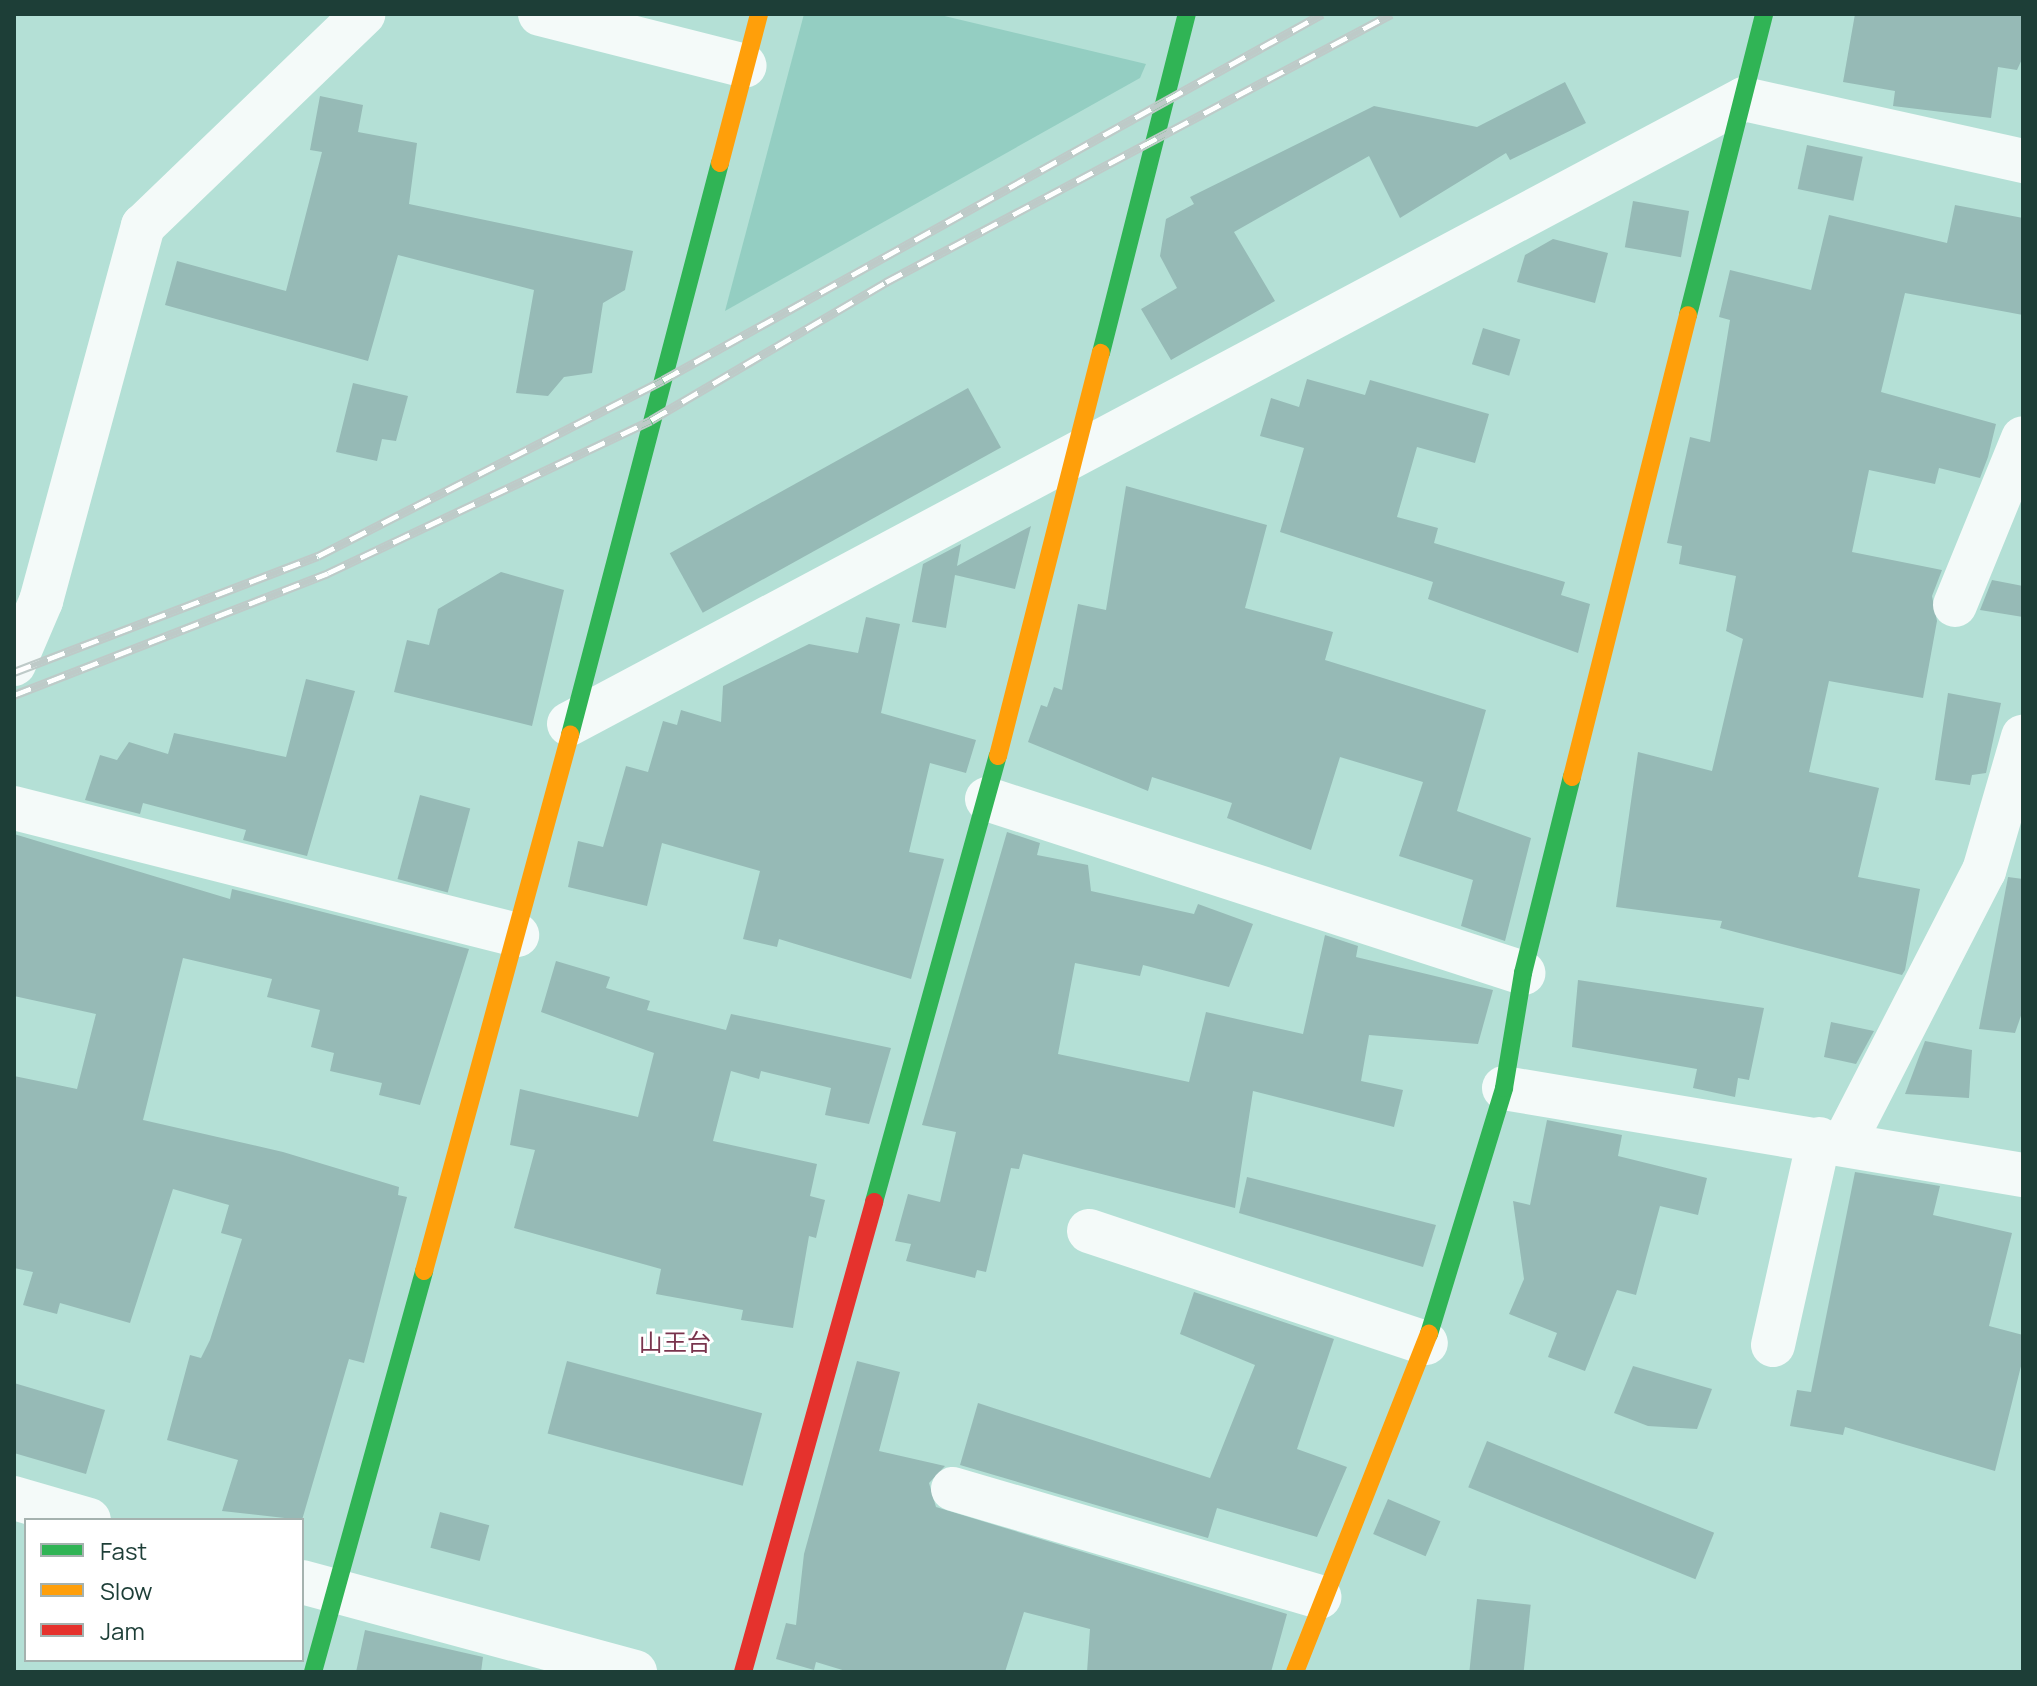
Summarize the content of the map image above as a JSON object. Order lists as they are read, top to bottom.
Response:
{
  "districts": ["山王台"],
  "legend": ["Fast", "Slow", "Jam"]
}
